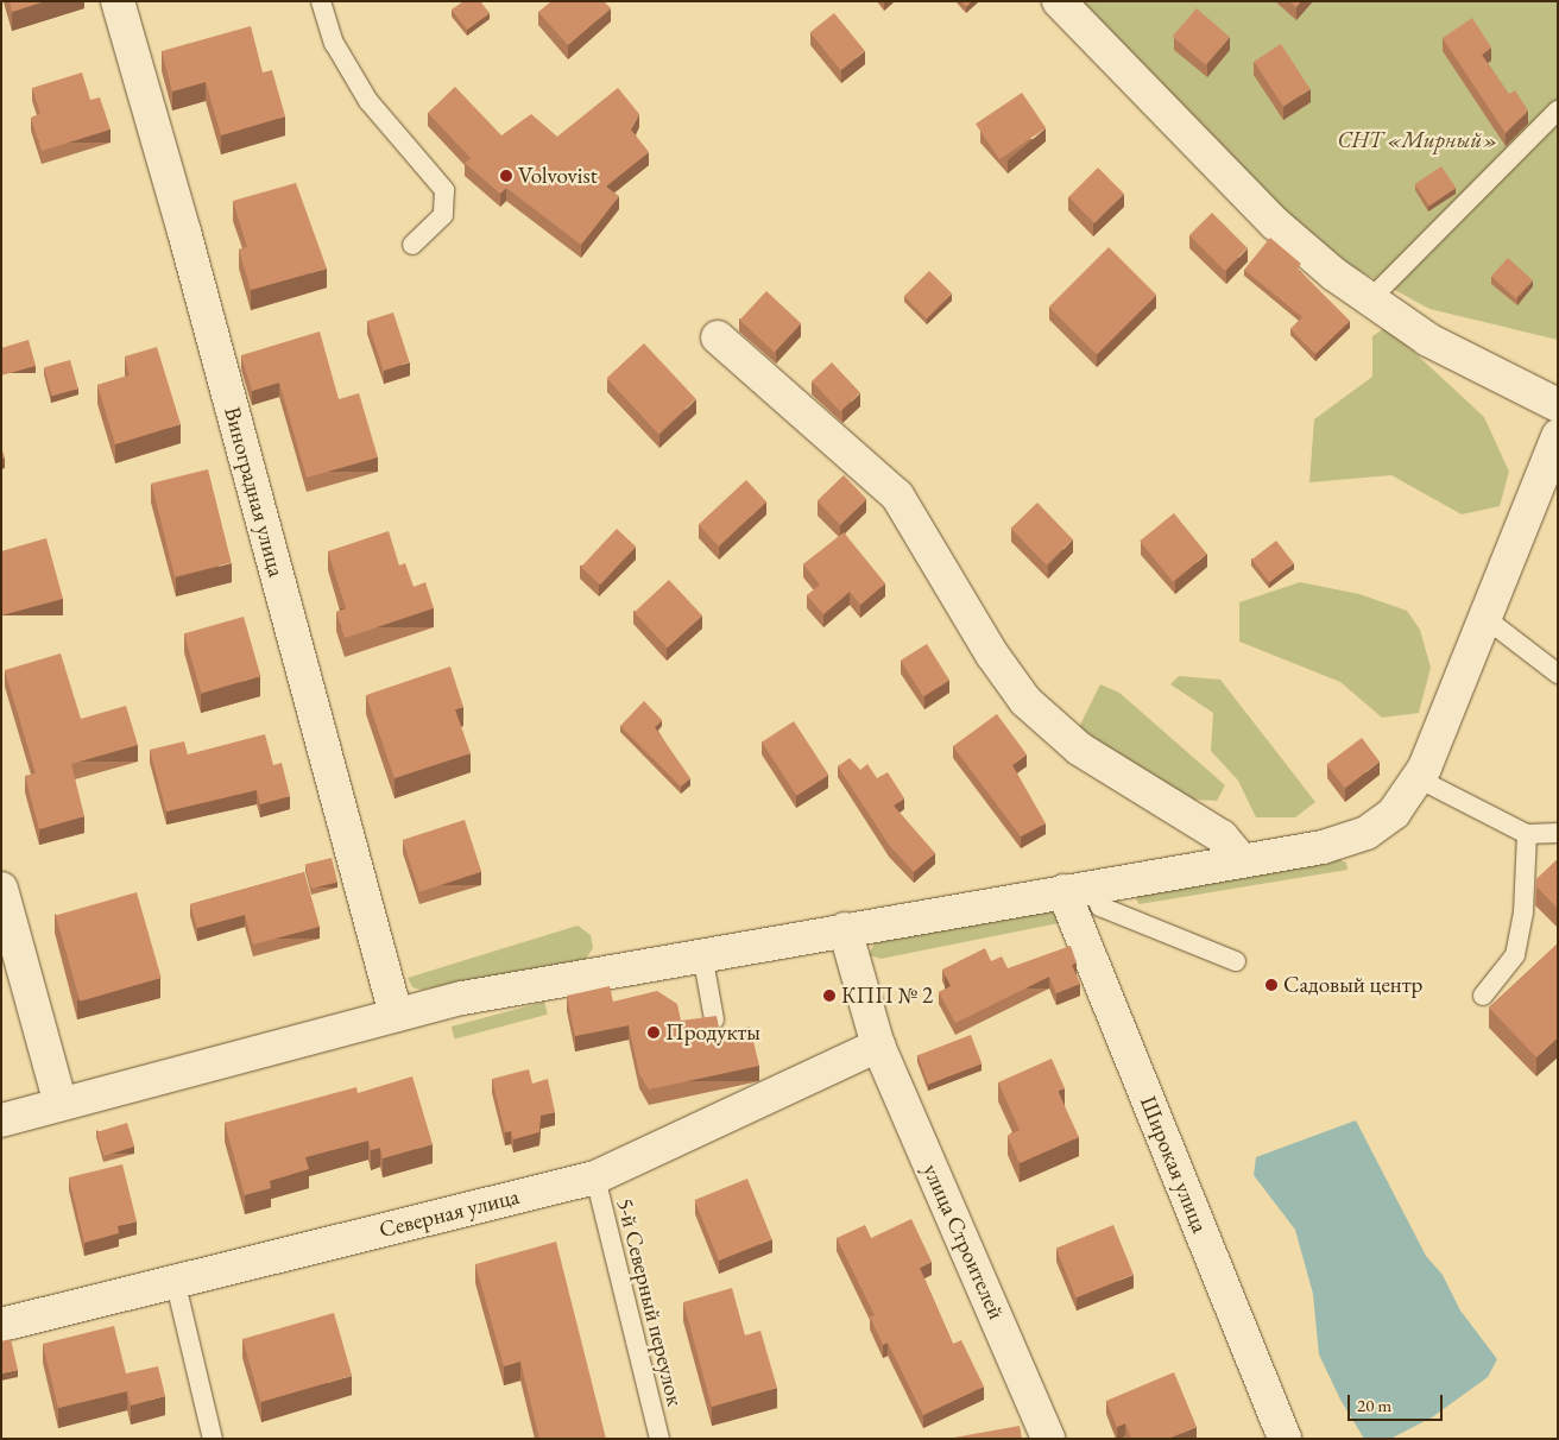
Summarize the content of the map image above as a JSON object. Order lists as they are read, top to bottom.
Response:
{
  "streets": {
    "street": [
      "Виноградная улица",
      "Широкая улица",
      "Северная улица",
      "улица Строителей"
    ],
    "lane": ["5-й Северный переулок"]
  },
  "crossings": [
    ["Северная улица", "улица Строителей"],
    ["Северная улица", "5-й Северный переулок"]
  ],
  "parks": ["СНТ «Мирный»"],
  "places": [
    "Volvovist",
    "Садовый центр",
    "КПП № 2",
    "Продукты"
  ],
  "scale_bar": "20 m"
}
